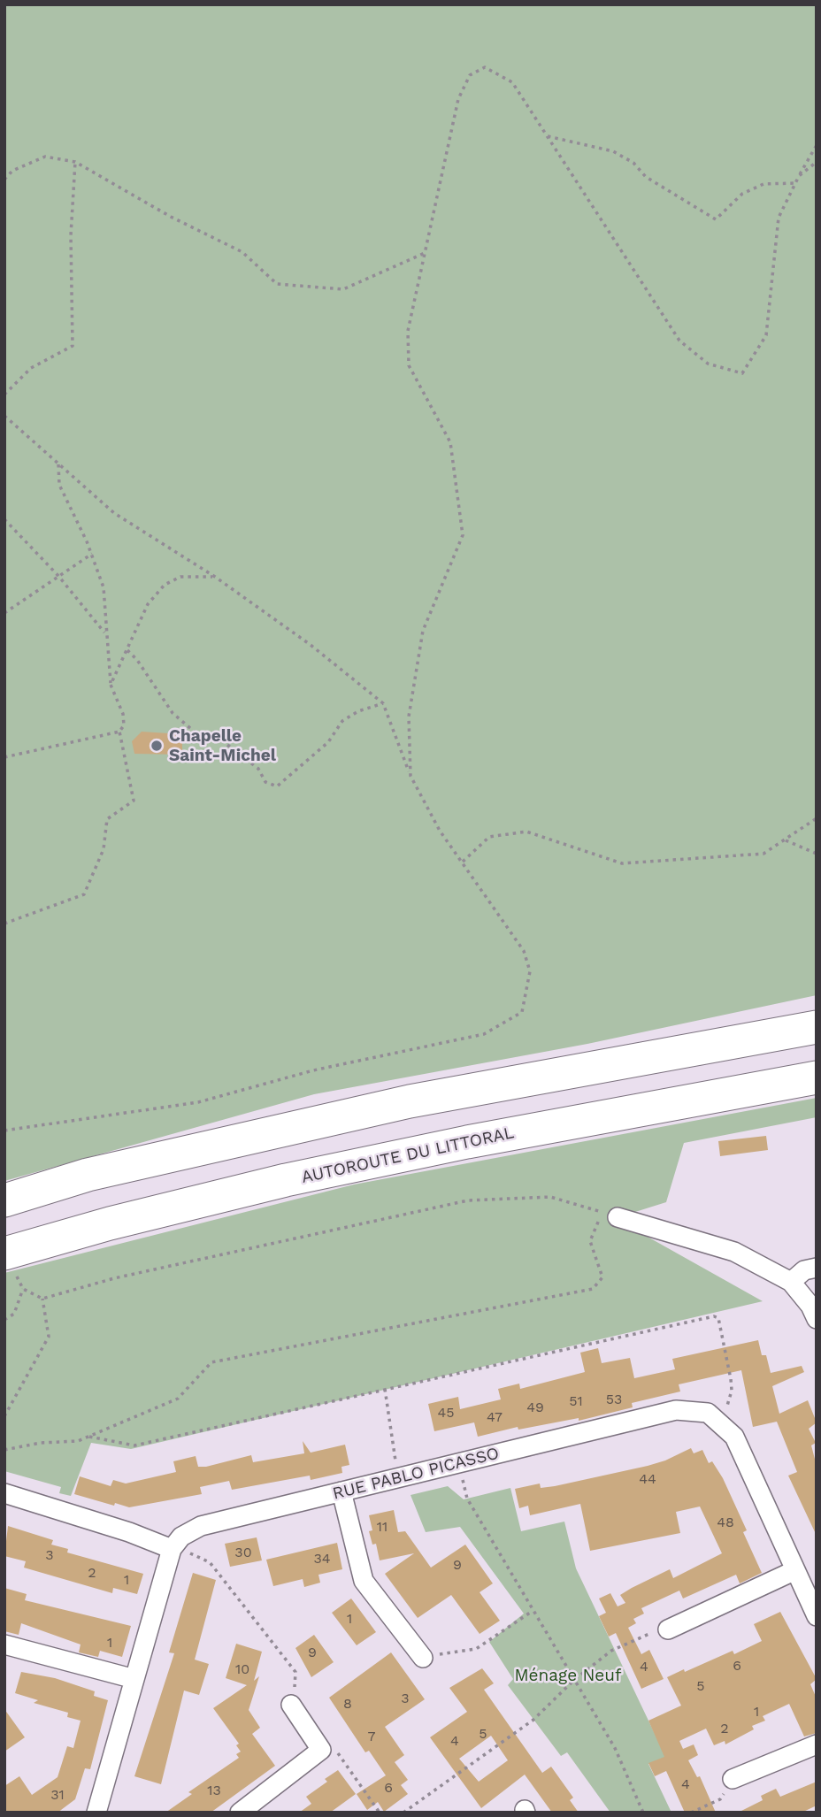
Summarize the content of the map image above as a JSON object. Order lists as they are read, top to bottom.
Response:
{
  "streets": {
    "highway": ["AUTOROUTE DU LITTORAL"],
    "street": ["RUE PABLO PICASSO"]
  },
  "parks": ["Ménage Neuf"],
  "places": ["Chapelle Saint-Michel"],
  "house_numbers": [
    "53",
    "51",
    "49",
    "45",
    "47",
    "44",
    "48",
    "11",
    "30",
    "3",
    "34",
    "9",
    "2",
    "1",
    "1",
    "1",
    "9",
    "6",
    "4",
    "10",
    "5",
    "3",
    "8",
    "1",
    "2",
    "5",
    "7",
    "4",
    "4",
    "6",
    "13",
    "31"
  ]
}
